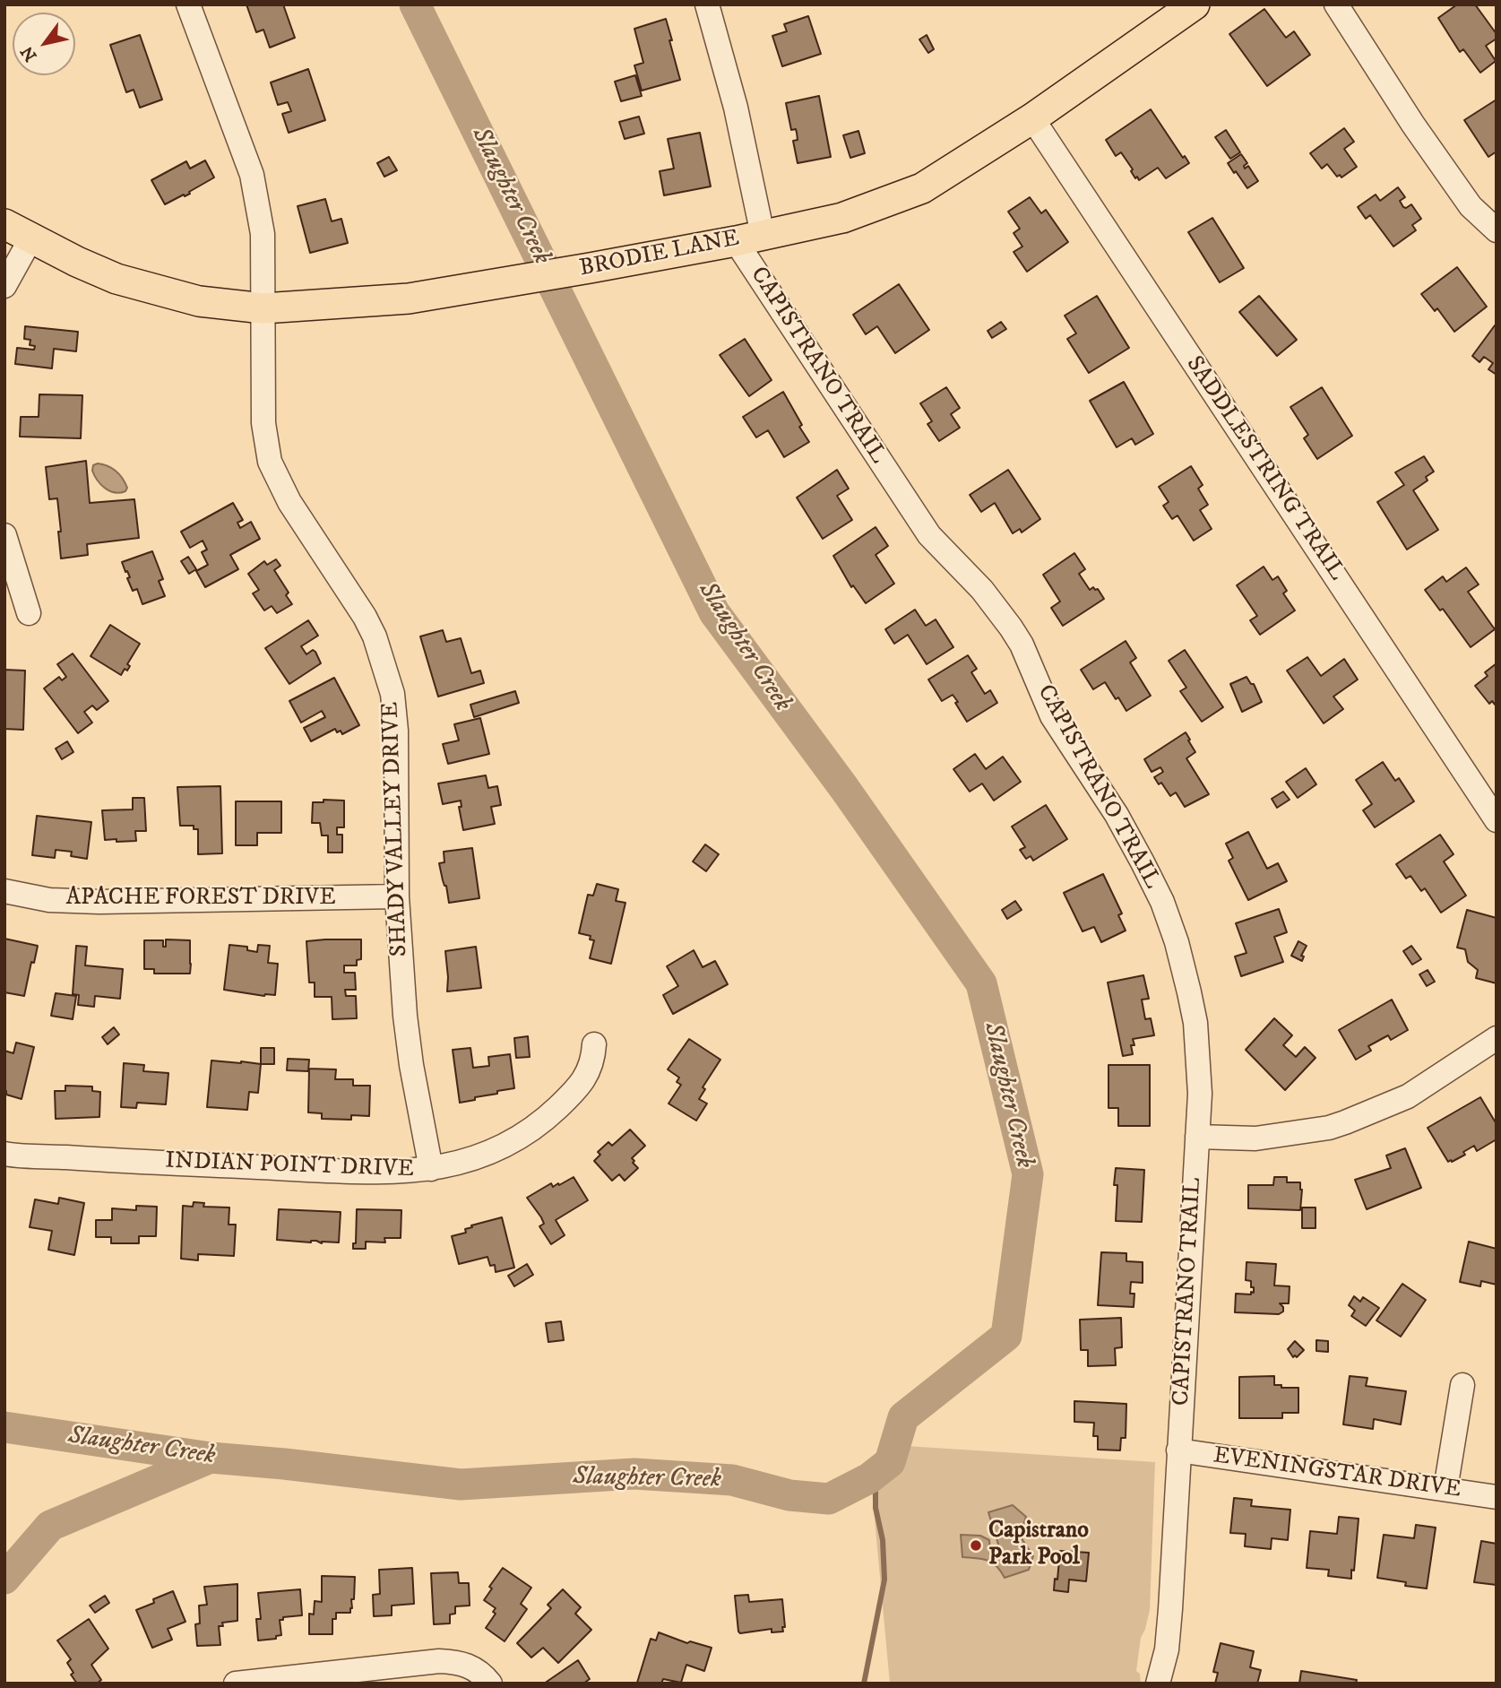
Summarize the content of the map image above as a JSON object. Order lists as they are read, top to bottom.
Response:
{
  "streets": {
    "main road": ["BRODIE LANE"],
    "street": [
      "CAPISTRANO TRAIL",
      "SADDLESTRING TRAIL",
      "SHADY VALLEY DRIVE",
      "APACHE FOREST DRIVE",
      "INDIAN POINT DRIVE",
      "EVENINGSTAR DRIVE"
    ]
  },
  "crossings": [
    ["BRODIE LANE", "CAPISTRANO TRAIL"],
    ["BRODIE LANE", "SADDLESTRING TRAIL"],
    ["BRODIE LANE", "SHADY VALLEY DRIVE"],
    ["CAPISTRANO TRAIL", "EVENINGSTAR DRIVE"],
    ["SHADY VALLEY DRIVE", "APACHE FOREST DRIVE"],
    ["SHADY VALLEY DRIVE", "INDIAN POINT DRIVE"]
  ],
  "water": ["Slaughter Creek"],
  "places": ["Capistrano Park Pool"],
  "north": "bottom left"
}
